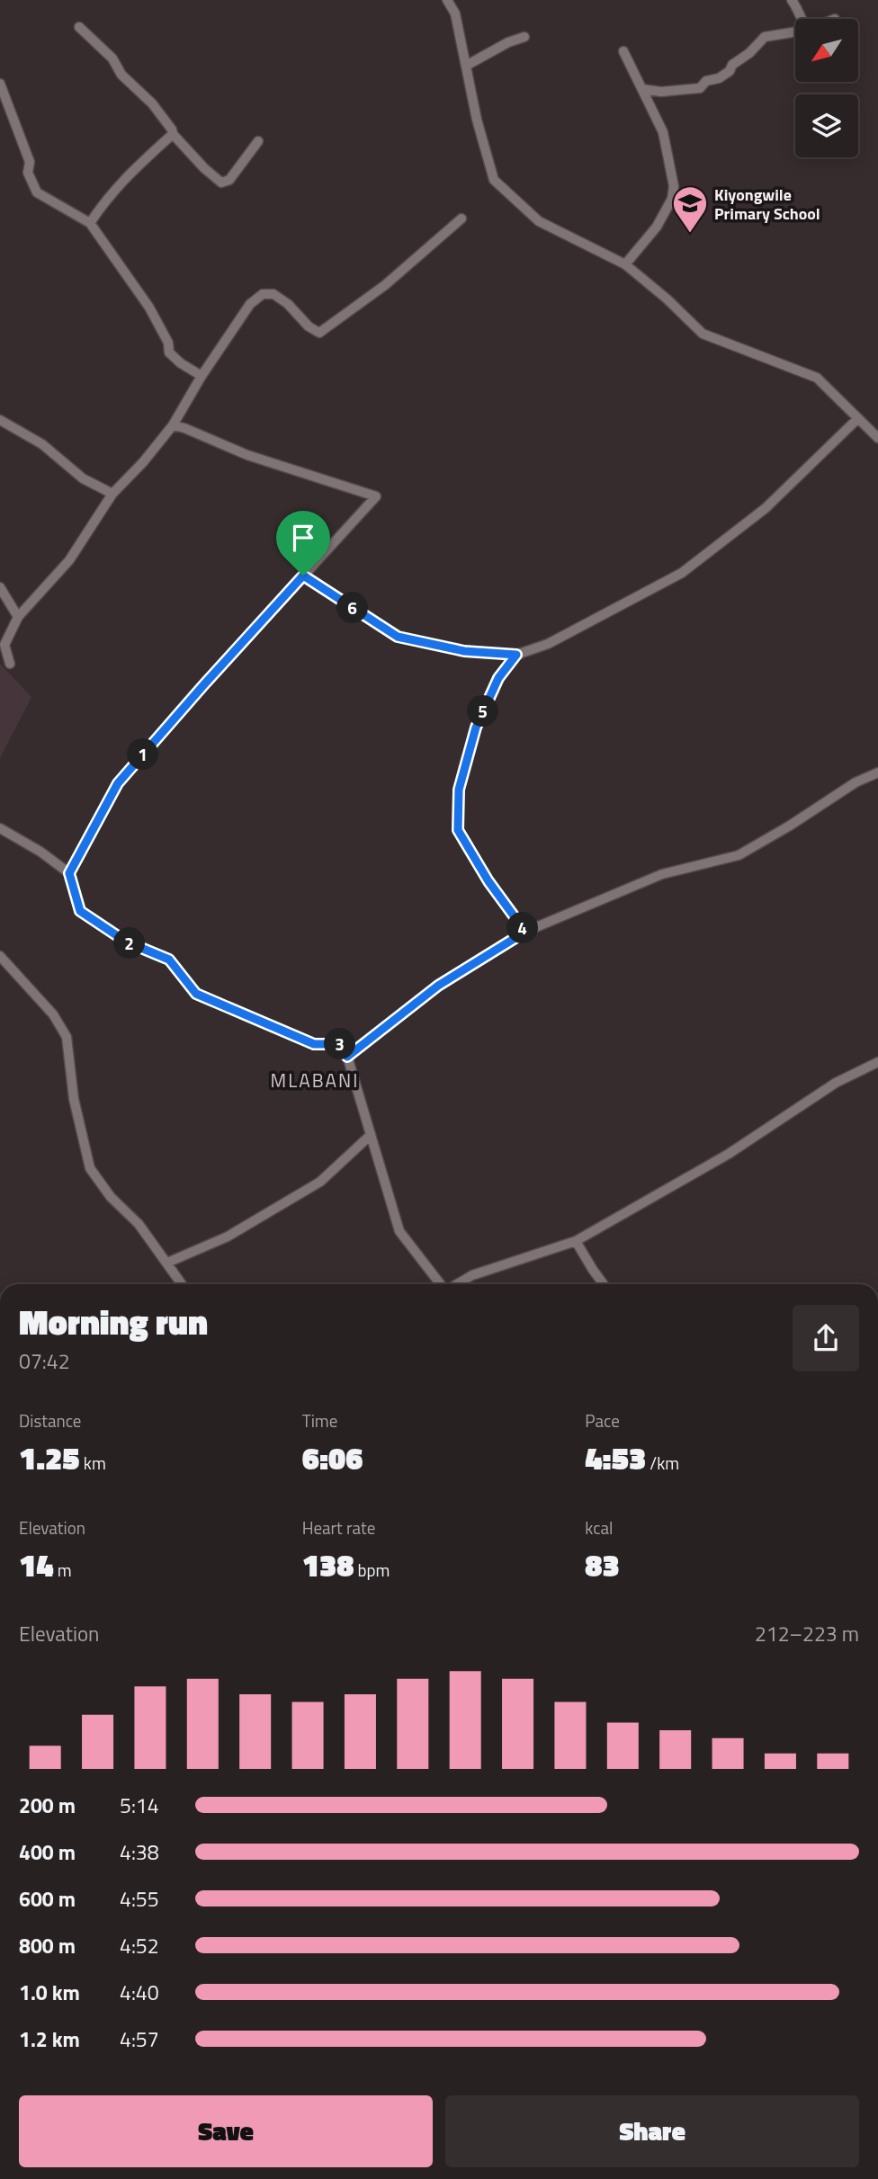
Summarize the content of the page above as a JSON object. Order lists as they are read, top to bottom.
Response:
{
  "districts": ["MLABANI"],
  "places": {
    "school or university": ["Kiyongwile Primary School"]
  },
  "north": "bottom left",
  "page": {
    "pins": [
      "6",
      "5",
      "1",
      "4",
      "2",
      "3"
    ],
    "heading": ["Morning run", "07:42"],
    "stats": [
      ["Distance", "1.25 km"],
      ["Time", "6:06"],
      ["Pace", "4:53 /km"],
      ["Elevation", "14 m"],
      ["Heart rate", "138 bpm"],
      ["kcal", "83"]
    ],
    "chart": ["Elevation", "212–223 m"],
    "list": [
      {
        "name": "200 m",
        "note": "5:14"
      },
      {
        "name": "400 m",
        "note": "4:38"
      },
      {
        "name": "600 m",
        "note": "4:55"
      },
      {
        "name": "800 m",
        "note": "4:52"
      },
      {
        "name": "1.0 km",
        "note": "4:40"
      },
      {
        "name": "1.2 km",
        "note": "4:57"
      }
    ],
    "buttons": ["Save", "Share"]
  }
}
